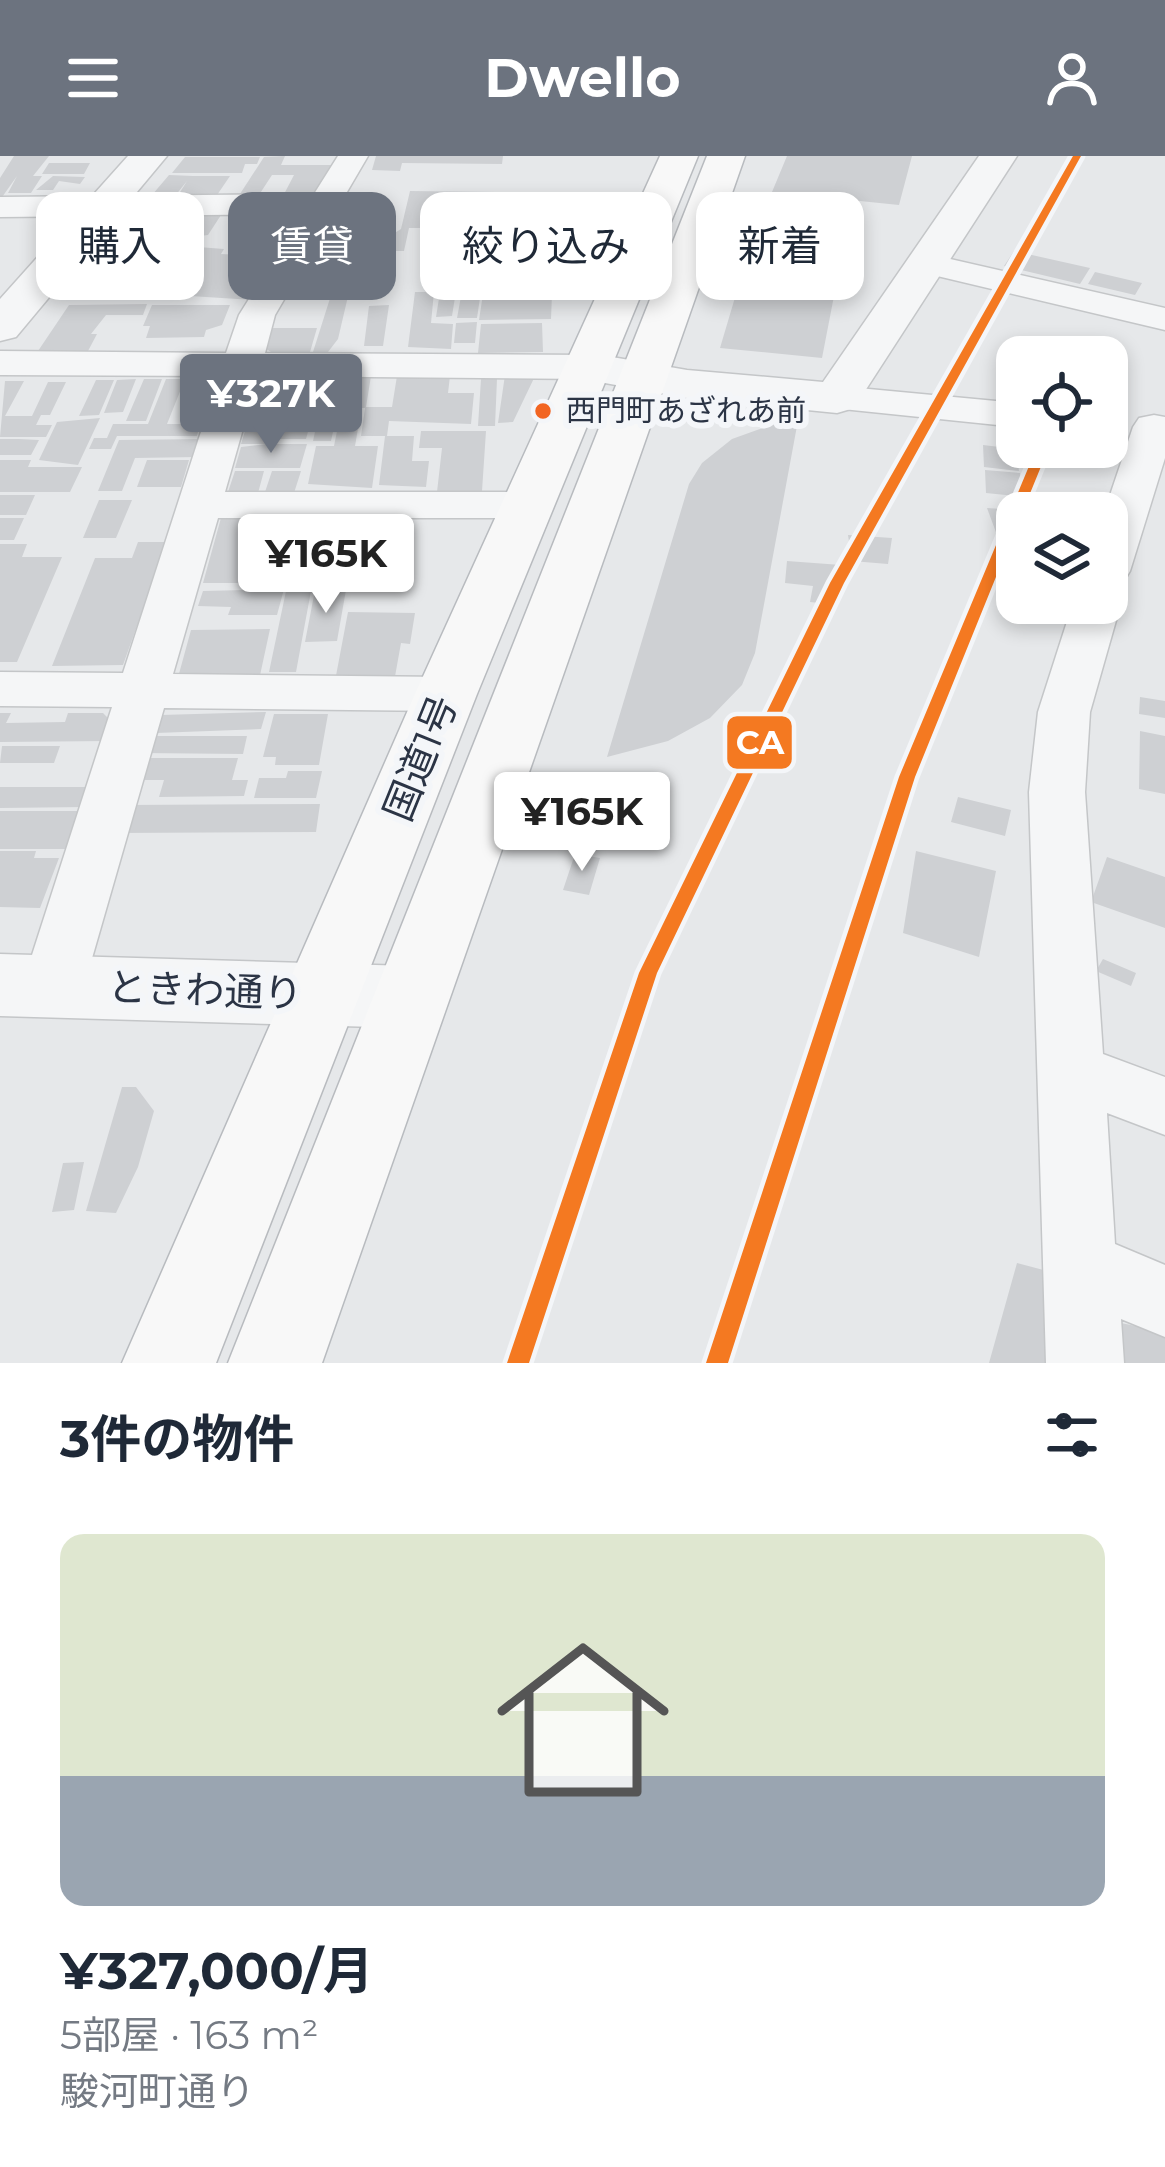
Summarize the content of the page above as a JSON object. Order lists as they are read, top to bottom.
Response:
{
  "streets": {
    "highway": ["国道1号"],
    "street": ["ときわ通り"]
  },
  "crossings": [
    ["国道1号", "ときわ通り"]
  ],
  "places": ["西門町あざれあ前"],
  "lines": ["transit line CA"],
  "page": {
    "header": "Dwello",
    "chip": [
      "購入",
      "賃貸",
      "絞り込み",
      "新着"
    ],
    "price": ["¥327K", "¥165K", "¥165K"],
    "heading": "3件の物件",
    "list": [
      {
        "name": "¥327,000/月",
        "note": "5部屋 · 163 m² · 駿河町通り"
      }
    ]
  }
}
